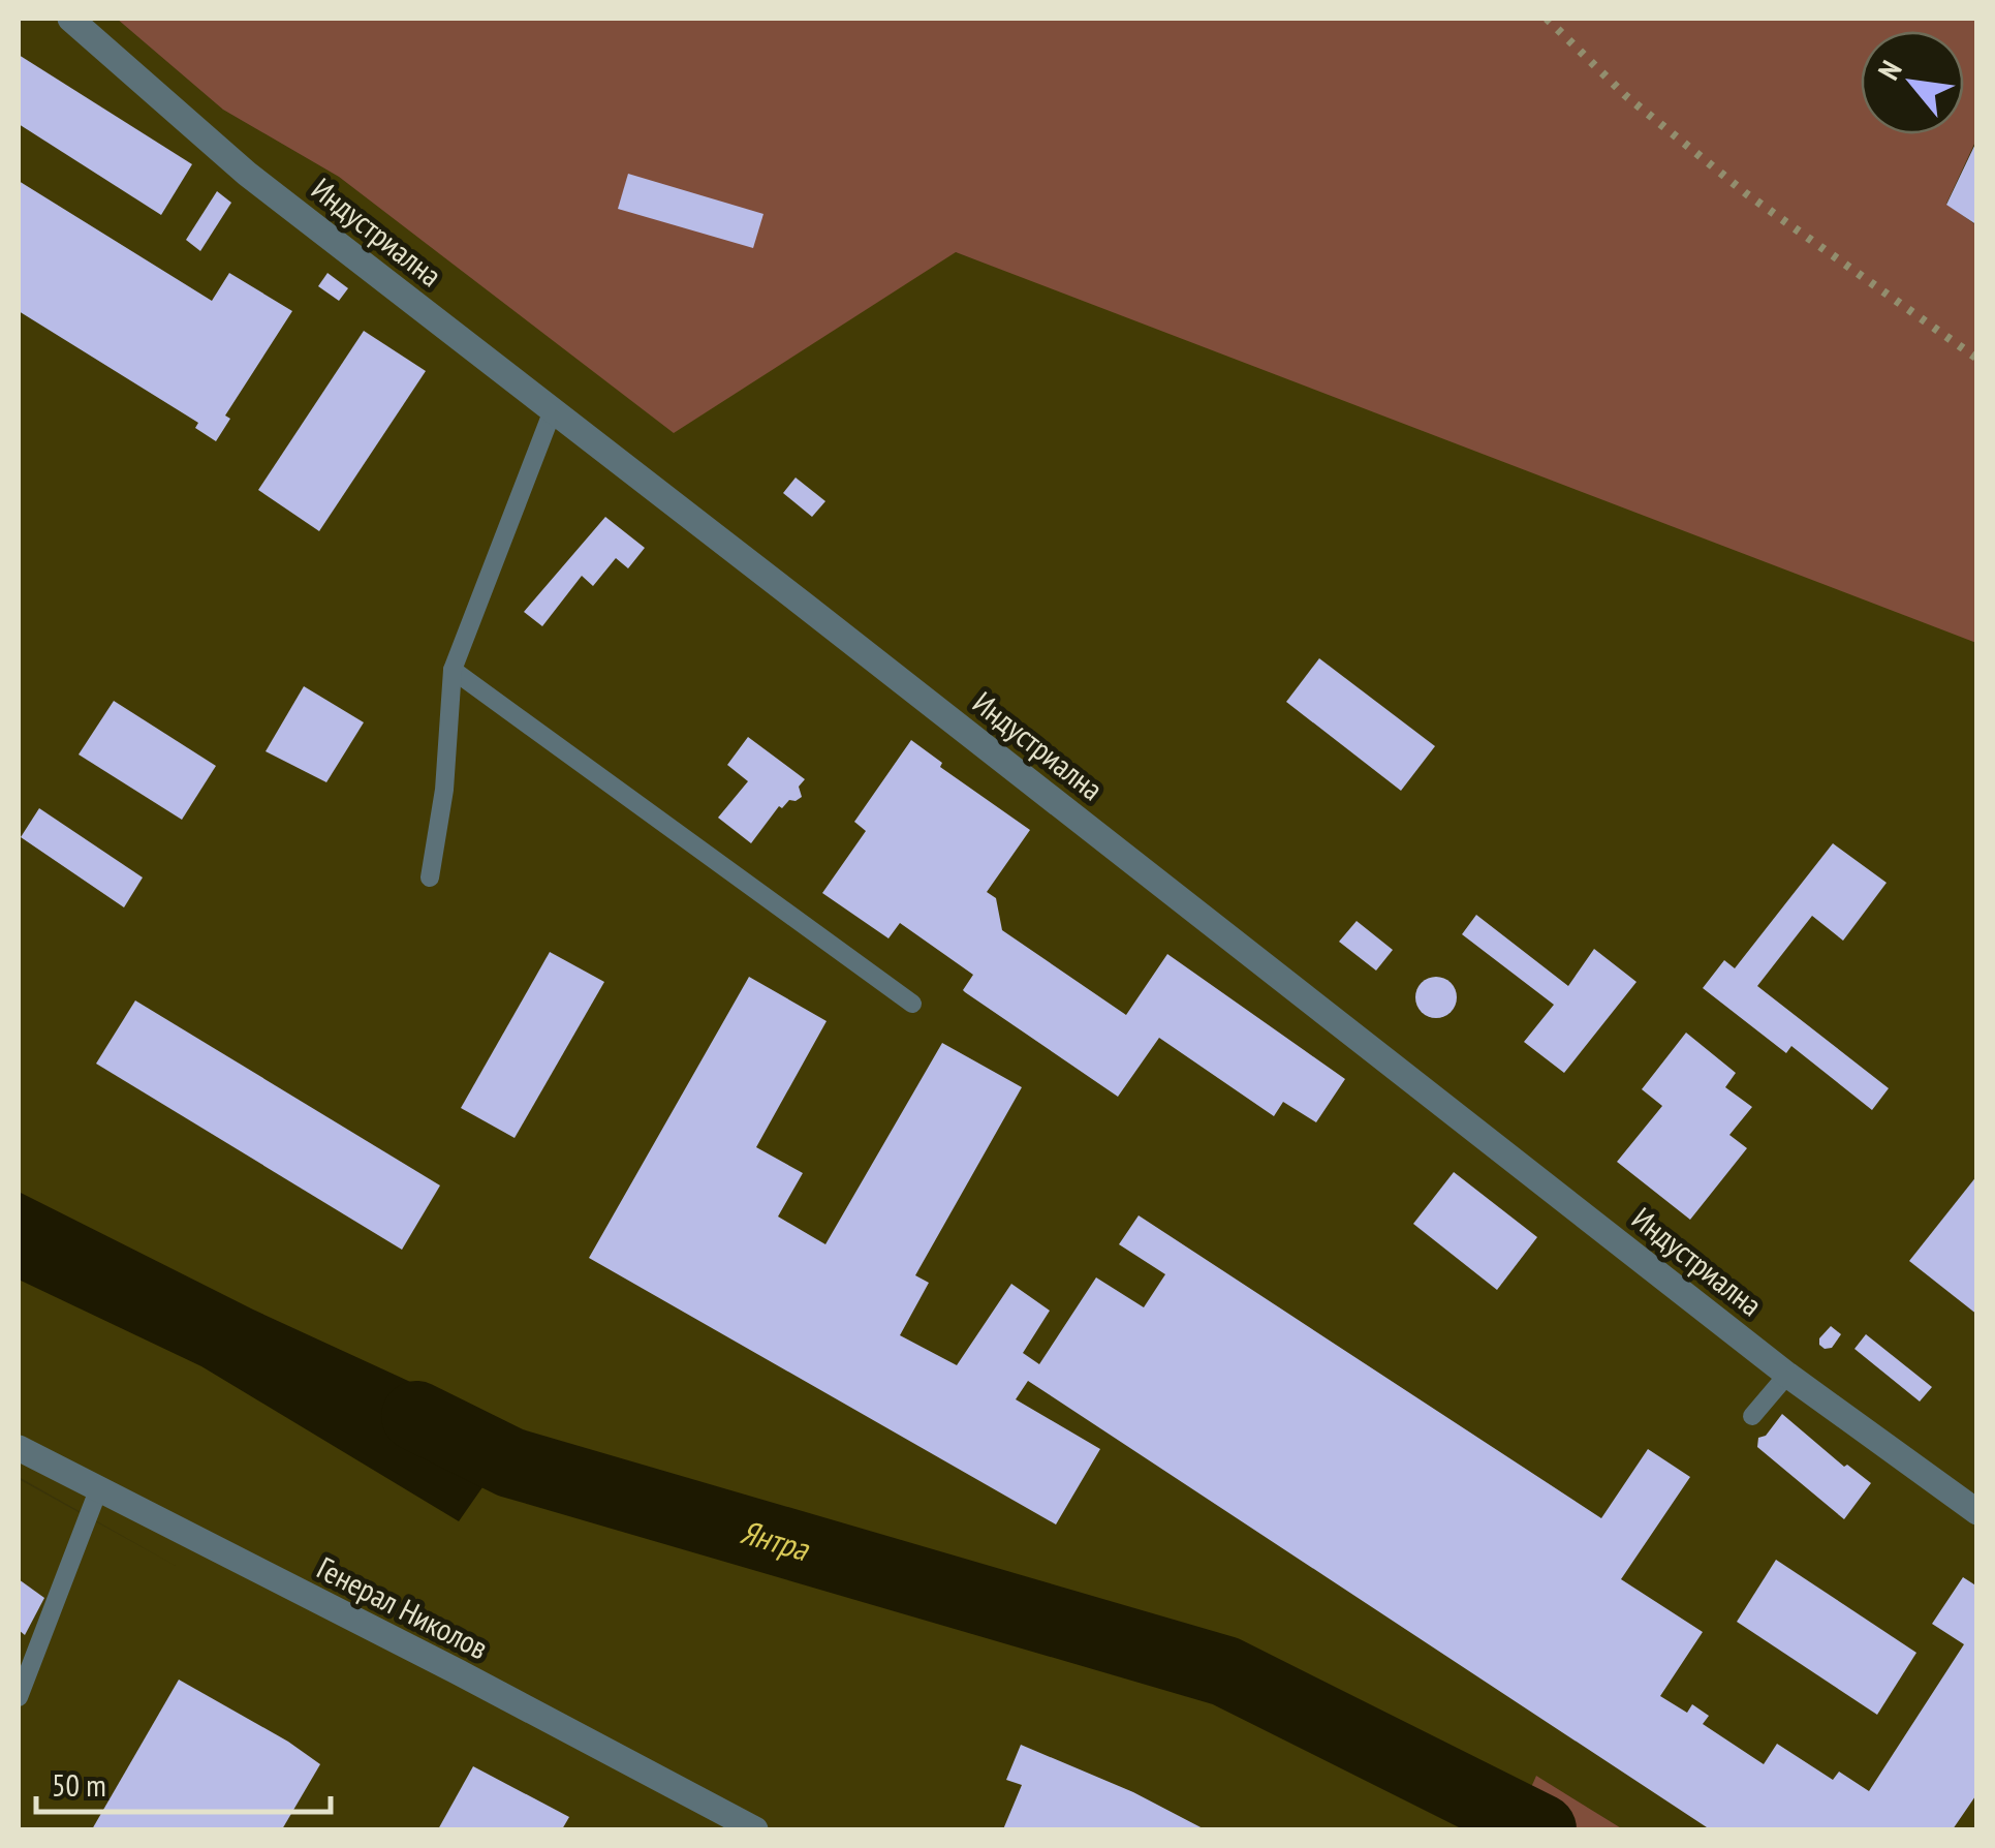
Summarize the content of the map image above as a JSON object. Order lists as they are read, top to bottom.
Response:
{
  "streets": {
    "street": ["Индустриална", "Генерал Николов"]
  },
  "water": ["Янтра"],
  "scale_bar": "50 m",
  "north": "top left"
}
